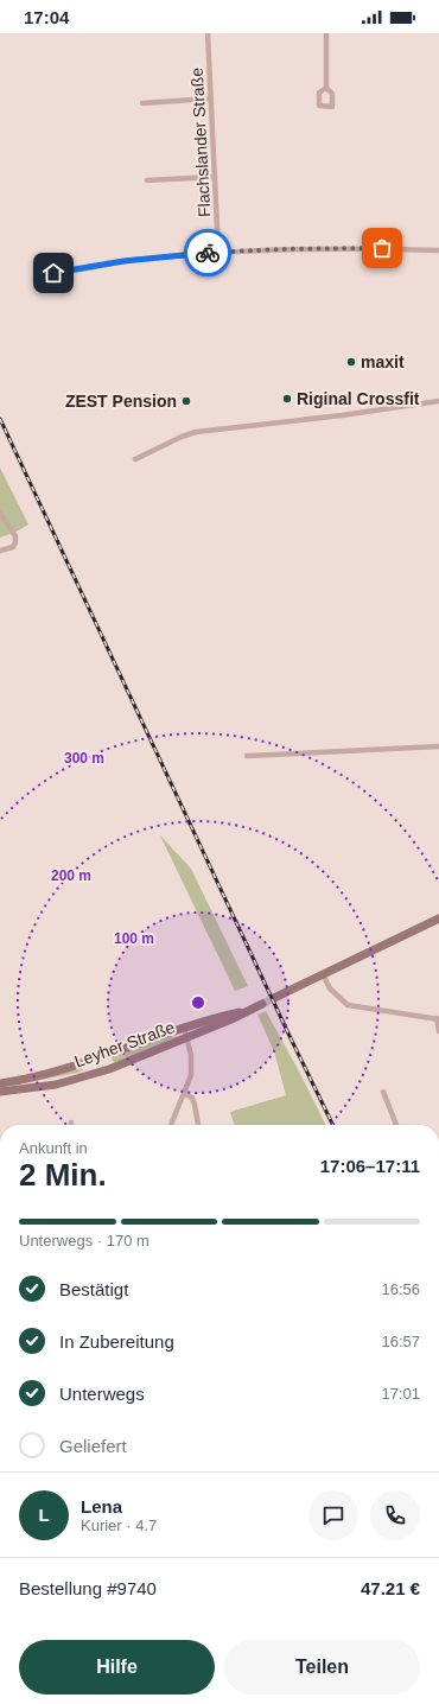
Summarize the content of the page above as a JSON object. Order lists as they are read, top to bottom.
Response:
{
  "streets": {
    "main road": ["Leyher Straße"],
    "street": ["Flachslander Straße"]
  },
  "places": ["maxit", "Riginal Crossfit", "ZEST Pension"],
  "page": {
    "status": "17:04",
    "heading": ["2 Min.", "Ankunft in", "17:06–17:11"],
    "panel": [
      "Lena",
      "Kurier · 4.7",
      "Bestellung #9740",
      "47.21 €"
    ],
    "bar": "Unterwegs · 170 m",
    "list": [
      ["Bestätigt", "16:56"],
      ["In Zubereitung", "16:57"],
      ["Unterwegs", "17:01"],
      "Geliefert"
    ],
    "round": "L",
    "buttons": ["Hilfe", "Teilen"]
  },
  "rings": ["300 m", "200 m", "100 m"]
}
